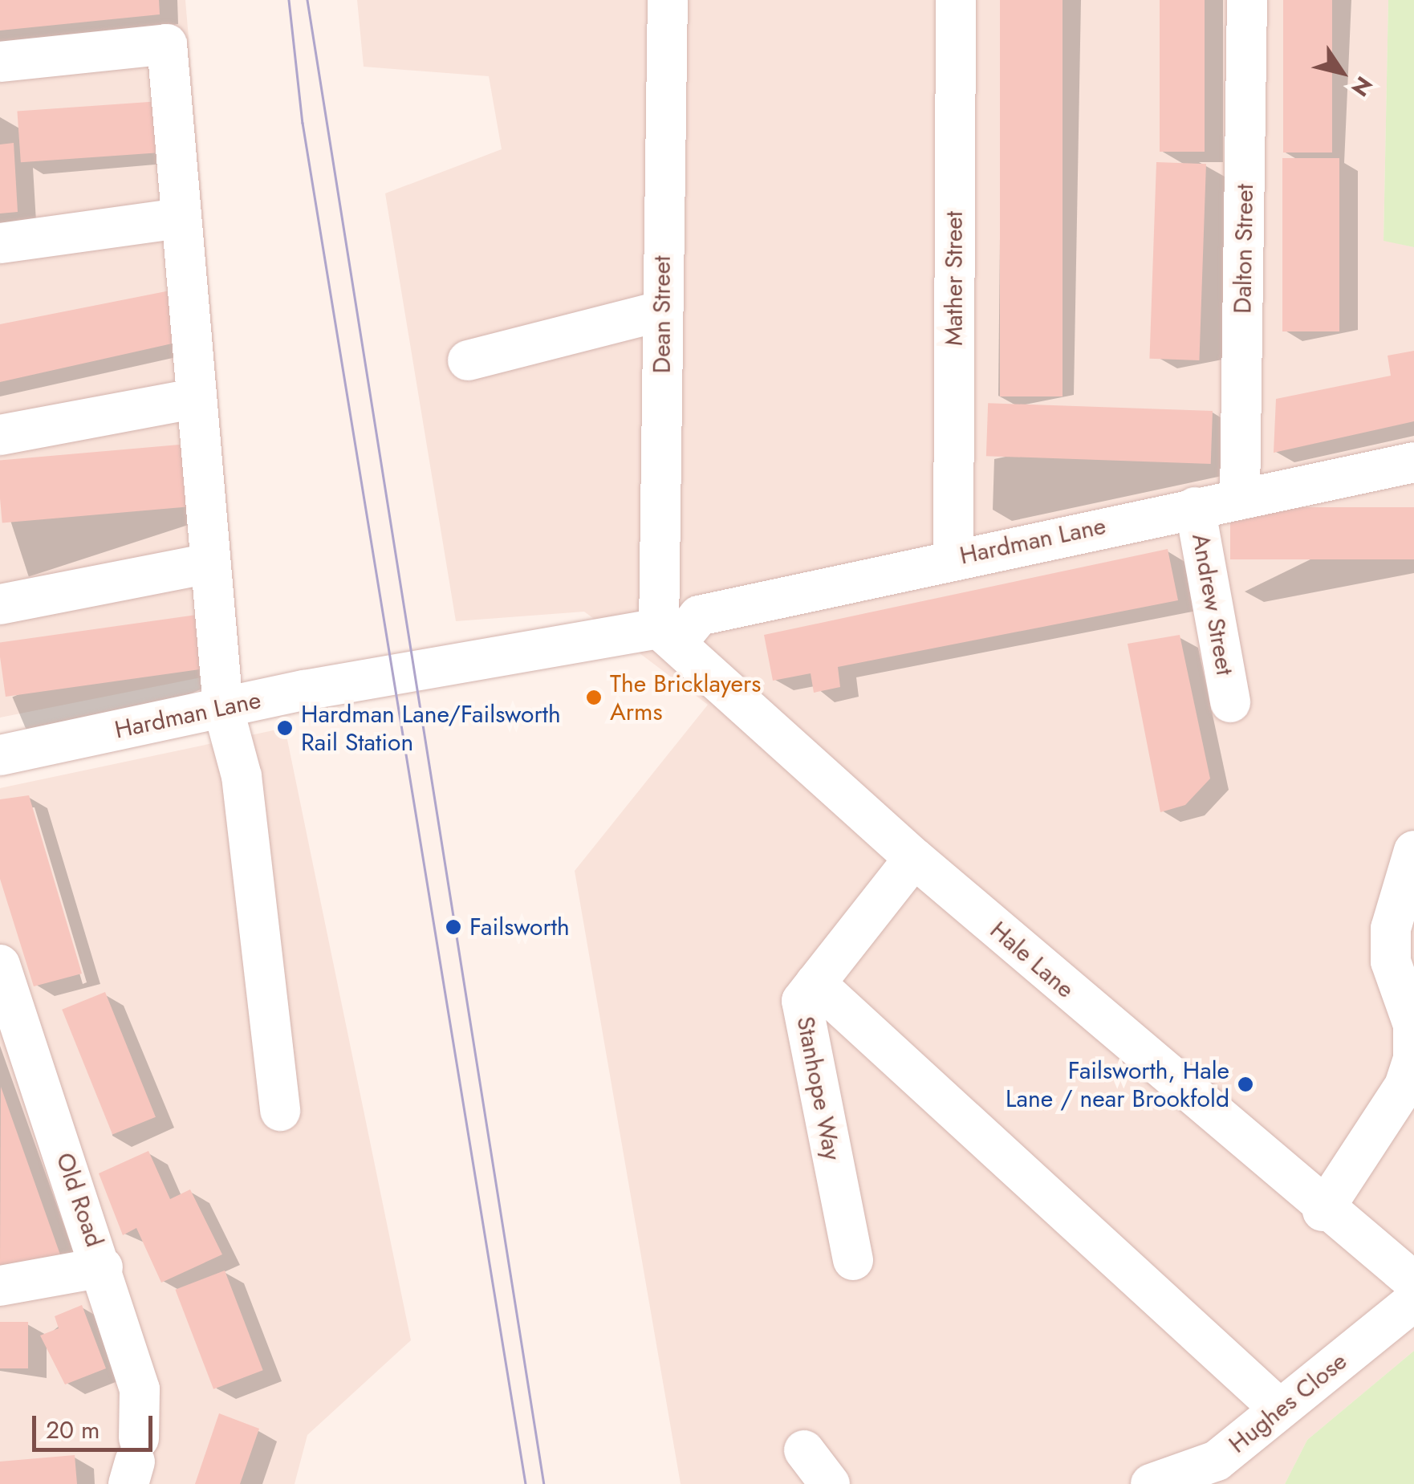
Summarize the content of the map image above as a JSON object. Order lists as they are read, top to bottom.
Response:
{
  "streets": {
    "street": [
      "Dalton Street",
      "Mather Street",
      "Dean Street",
      "Hardman Lane",
      "Andrew Street",
      "Hale Lane",
      "Stanhope Way",
      "Old Road",
      "Hughes Close"
    ]
  },
  "crossings": [
    ["Dalton Street", "Hardman Lane"],
    ["Mather Street", "Hardman Lane"],
    ["Dean Street", "Hardman Lane"],
    ["Dean Street", "Hale Lane"],
    ["Hardman Lane", "Andrew Street"],
    ["Hardman Lane", "Hale Lane"],
    ["Hale Lane", "Stanhope Way"]
  ],
  "places": [
    "The Bricklayers Arms",
    "Hardman Lane/Failsworth Rail Station",
    "Failsworth",
    "Failsworth, Hale Lane / near Brookfold"
  ],
  "scale_bar": "20 m",
  "north": "bottom right"
}
